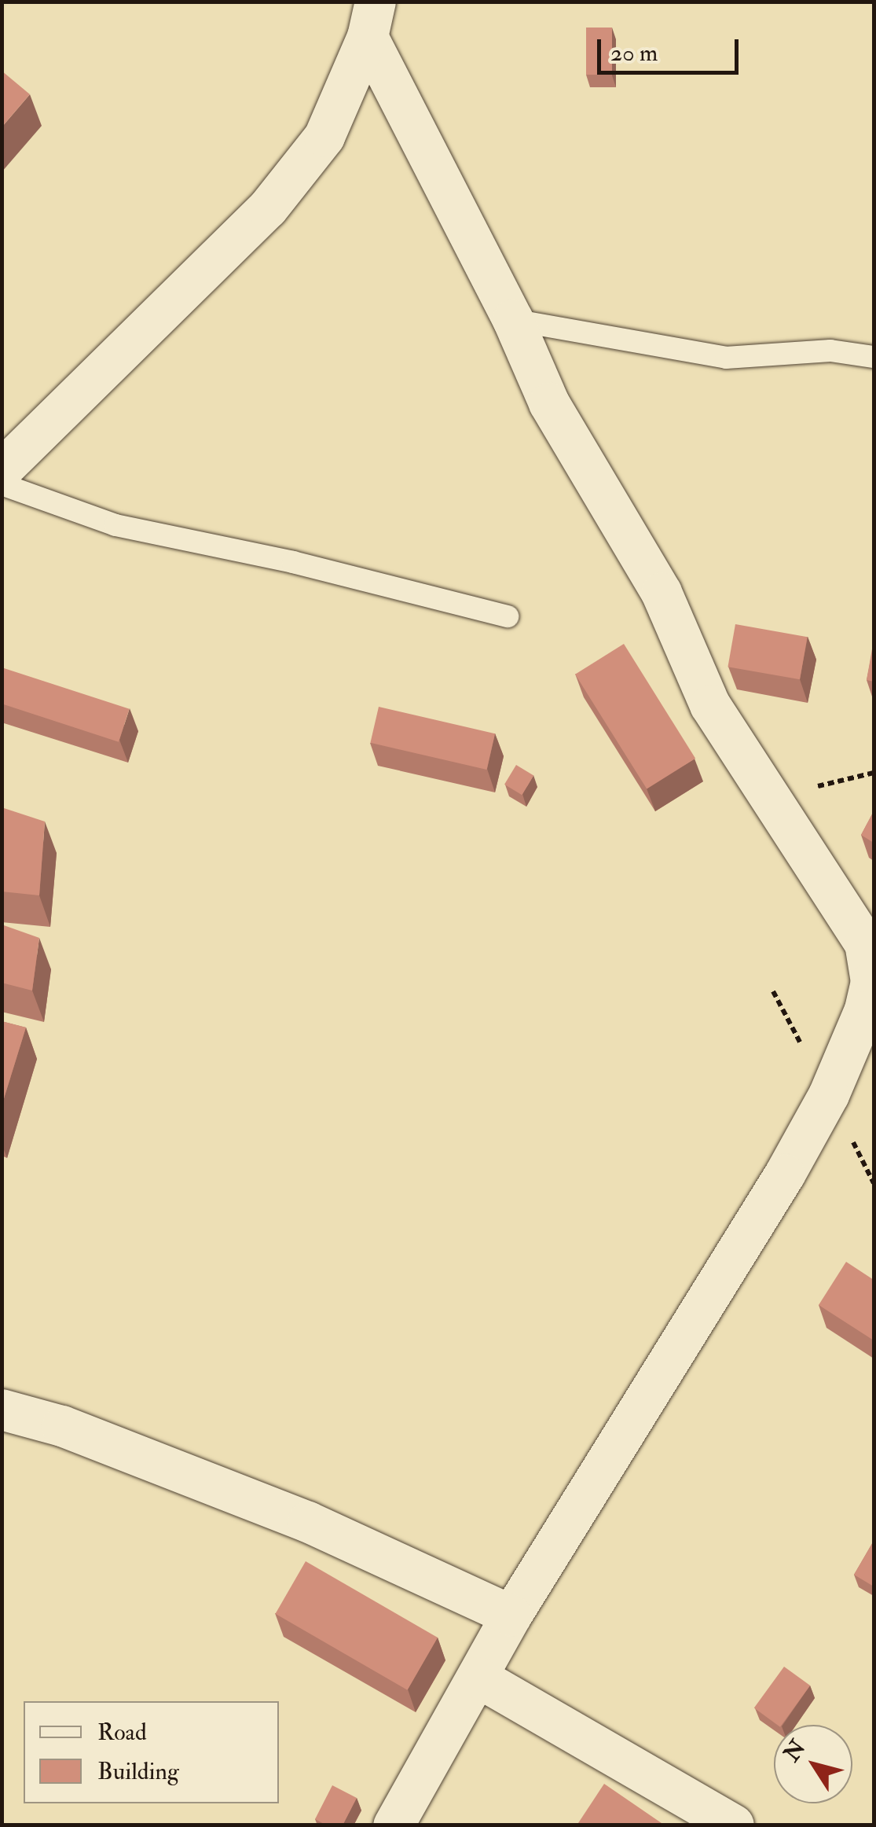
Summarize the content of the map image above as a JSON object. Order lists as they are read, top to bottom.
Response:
{
  "legend": ["Road", "Building"],
  "scale_bar": "20 m",
  "north": "top left"
}
